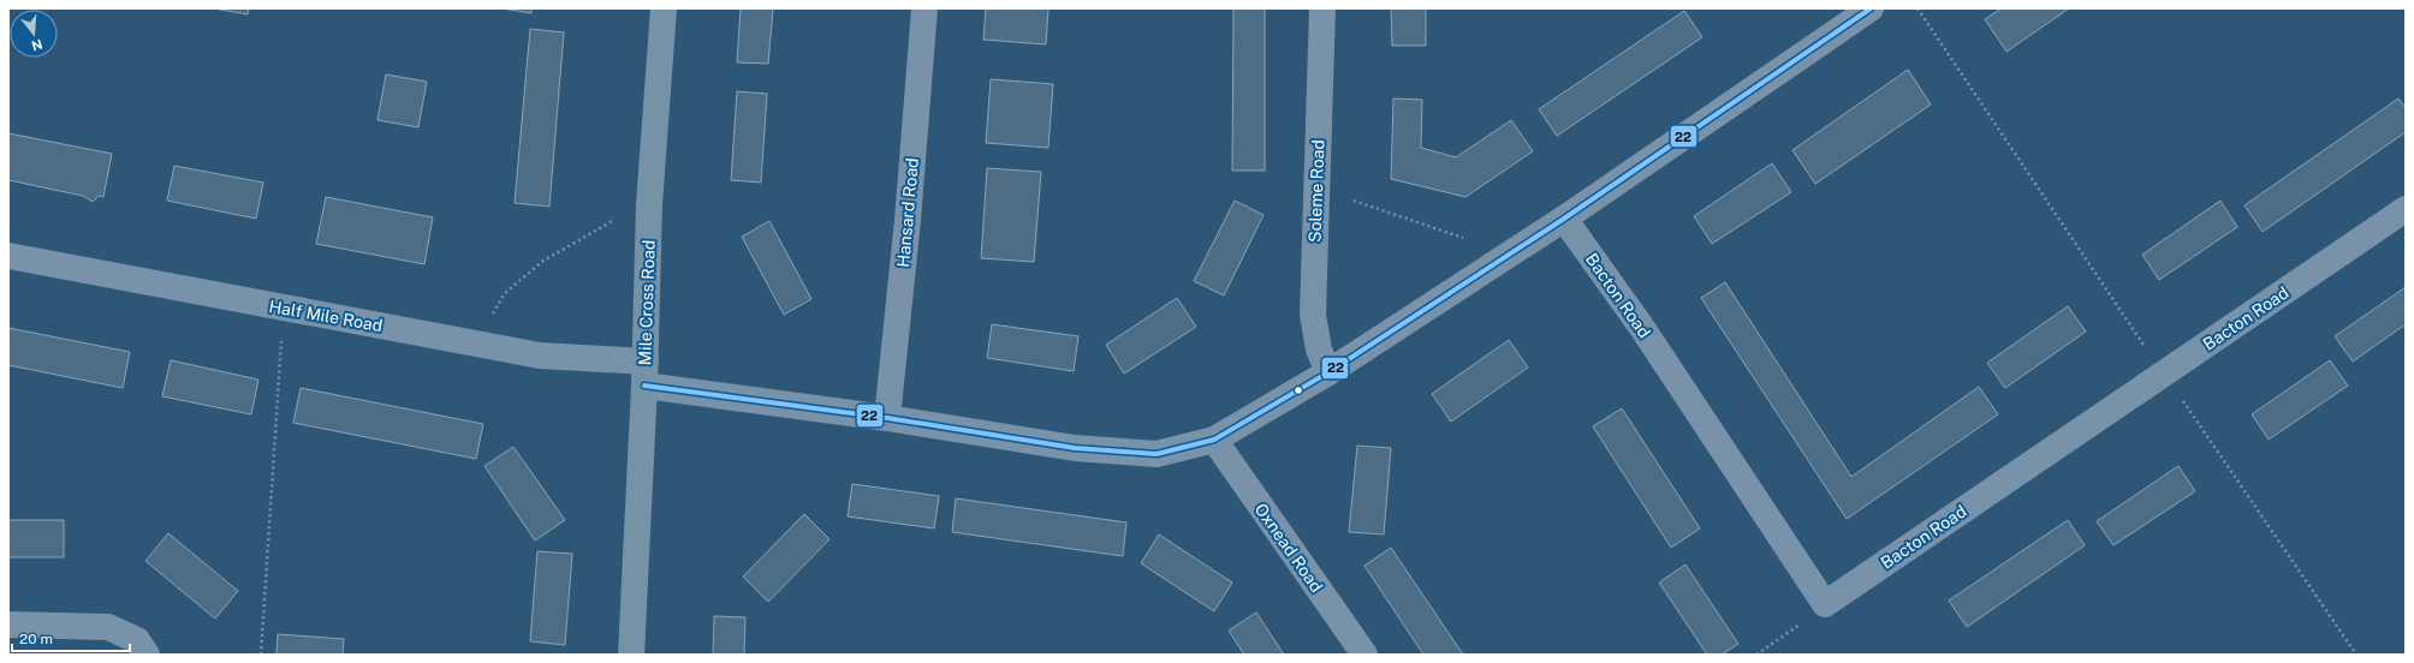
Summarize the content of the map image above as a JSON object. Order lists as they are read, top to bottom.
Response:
{
  "streets": {
    "main road": ["Mile Cross Road"],
    "street": [
      "Soleme Road",
      "Hansard Road",
      "Bacton Road",
      "Half Mile Road",
      "Oxnead Road"
    ]
  },
  "crossings": [
    ["Soleme Road", "Half Mile Road"],
    ["Hansard Road", "Half Mile Road"],
    ["Bacton Road", "Half Mile Road"],
    ["Mile Cross Road", "Half Mile Road"],
    ["Half Mile Road", "Oxnead Road"]
  ],
  "lines": ["transit line 22"],
  "scale_bar": "20 m",
  "north": "bottom"
}
